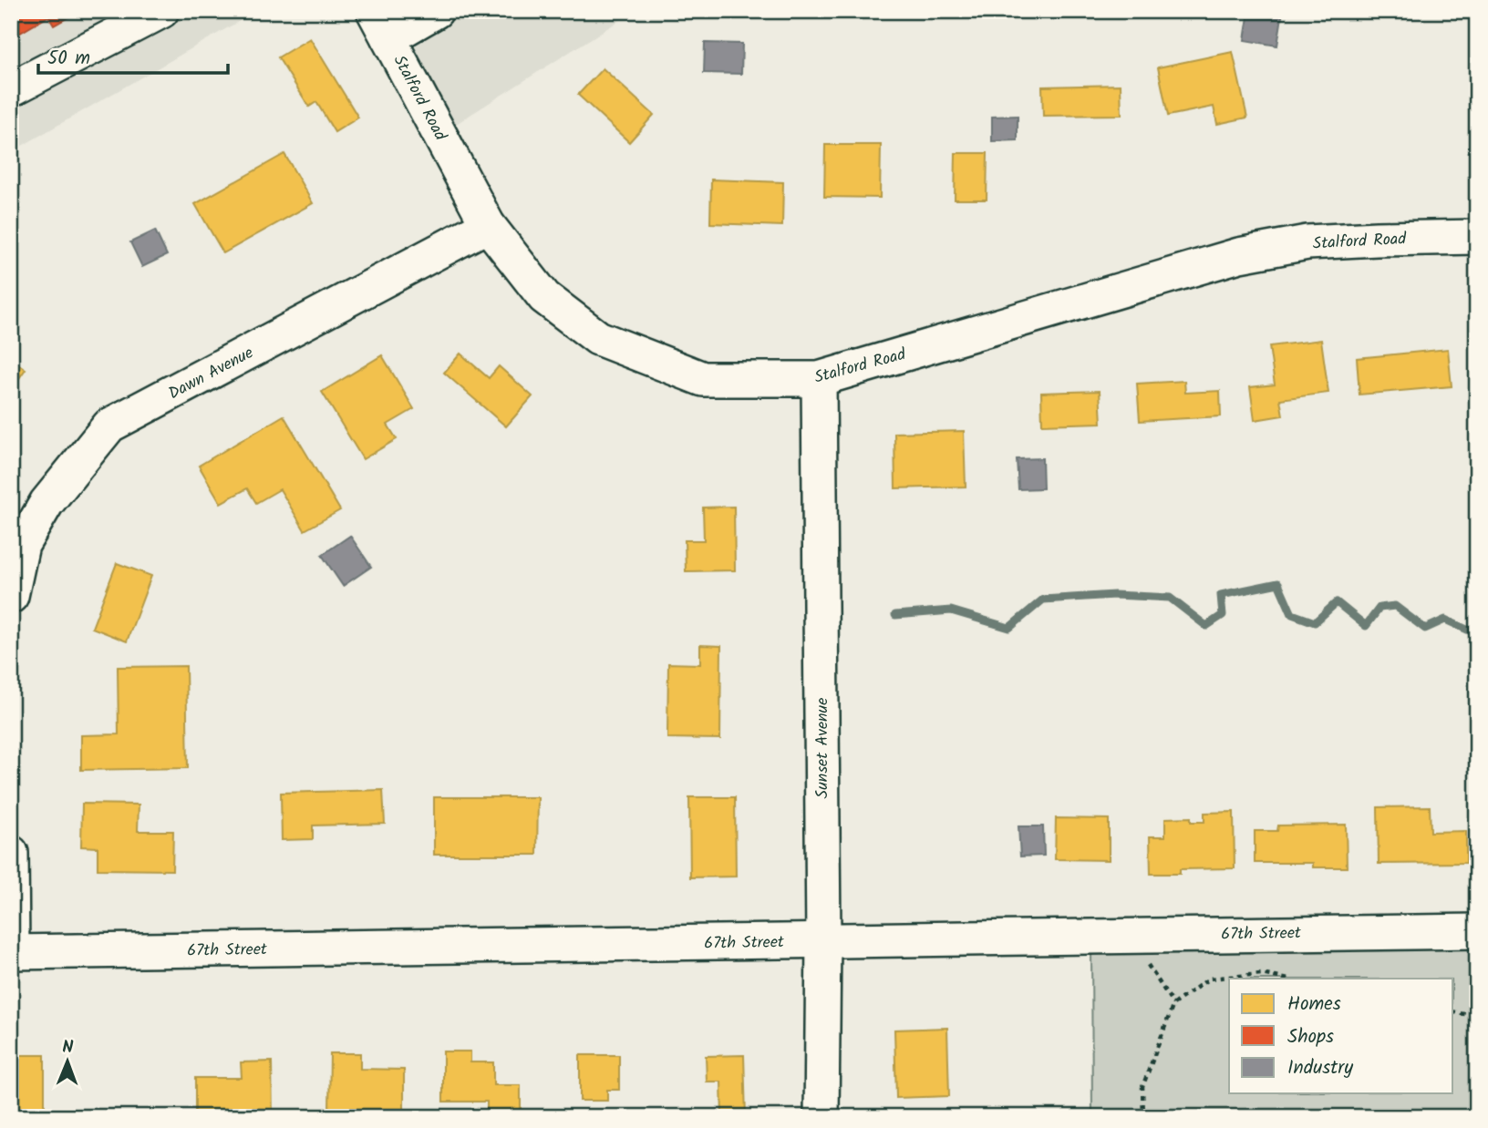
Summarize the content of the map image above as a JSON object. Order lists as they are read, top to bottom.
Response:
{
  "streets": {
    "street": [
      "Stalford Road",
      "Dawn Avenue",
      "Sunset Avenue",
      "67th Street"
    ]
  },
  "crossings": [
    ["Stalford Road", "Dawn Avenue"],
    ["Stalford Road", "Sunset Avenue"],
    ["Sunset Avenue", "67th Street"]
  ],
  "legend": ["Homes", "Shops", "Industry"],
  "scale_bar": "50 m",
  "north": "top"
}
